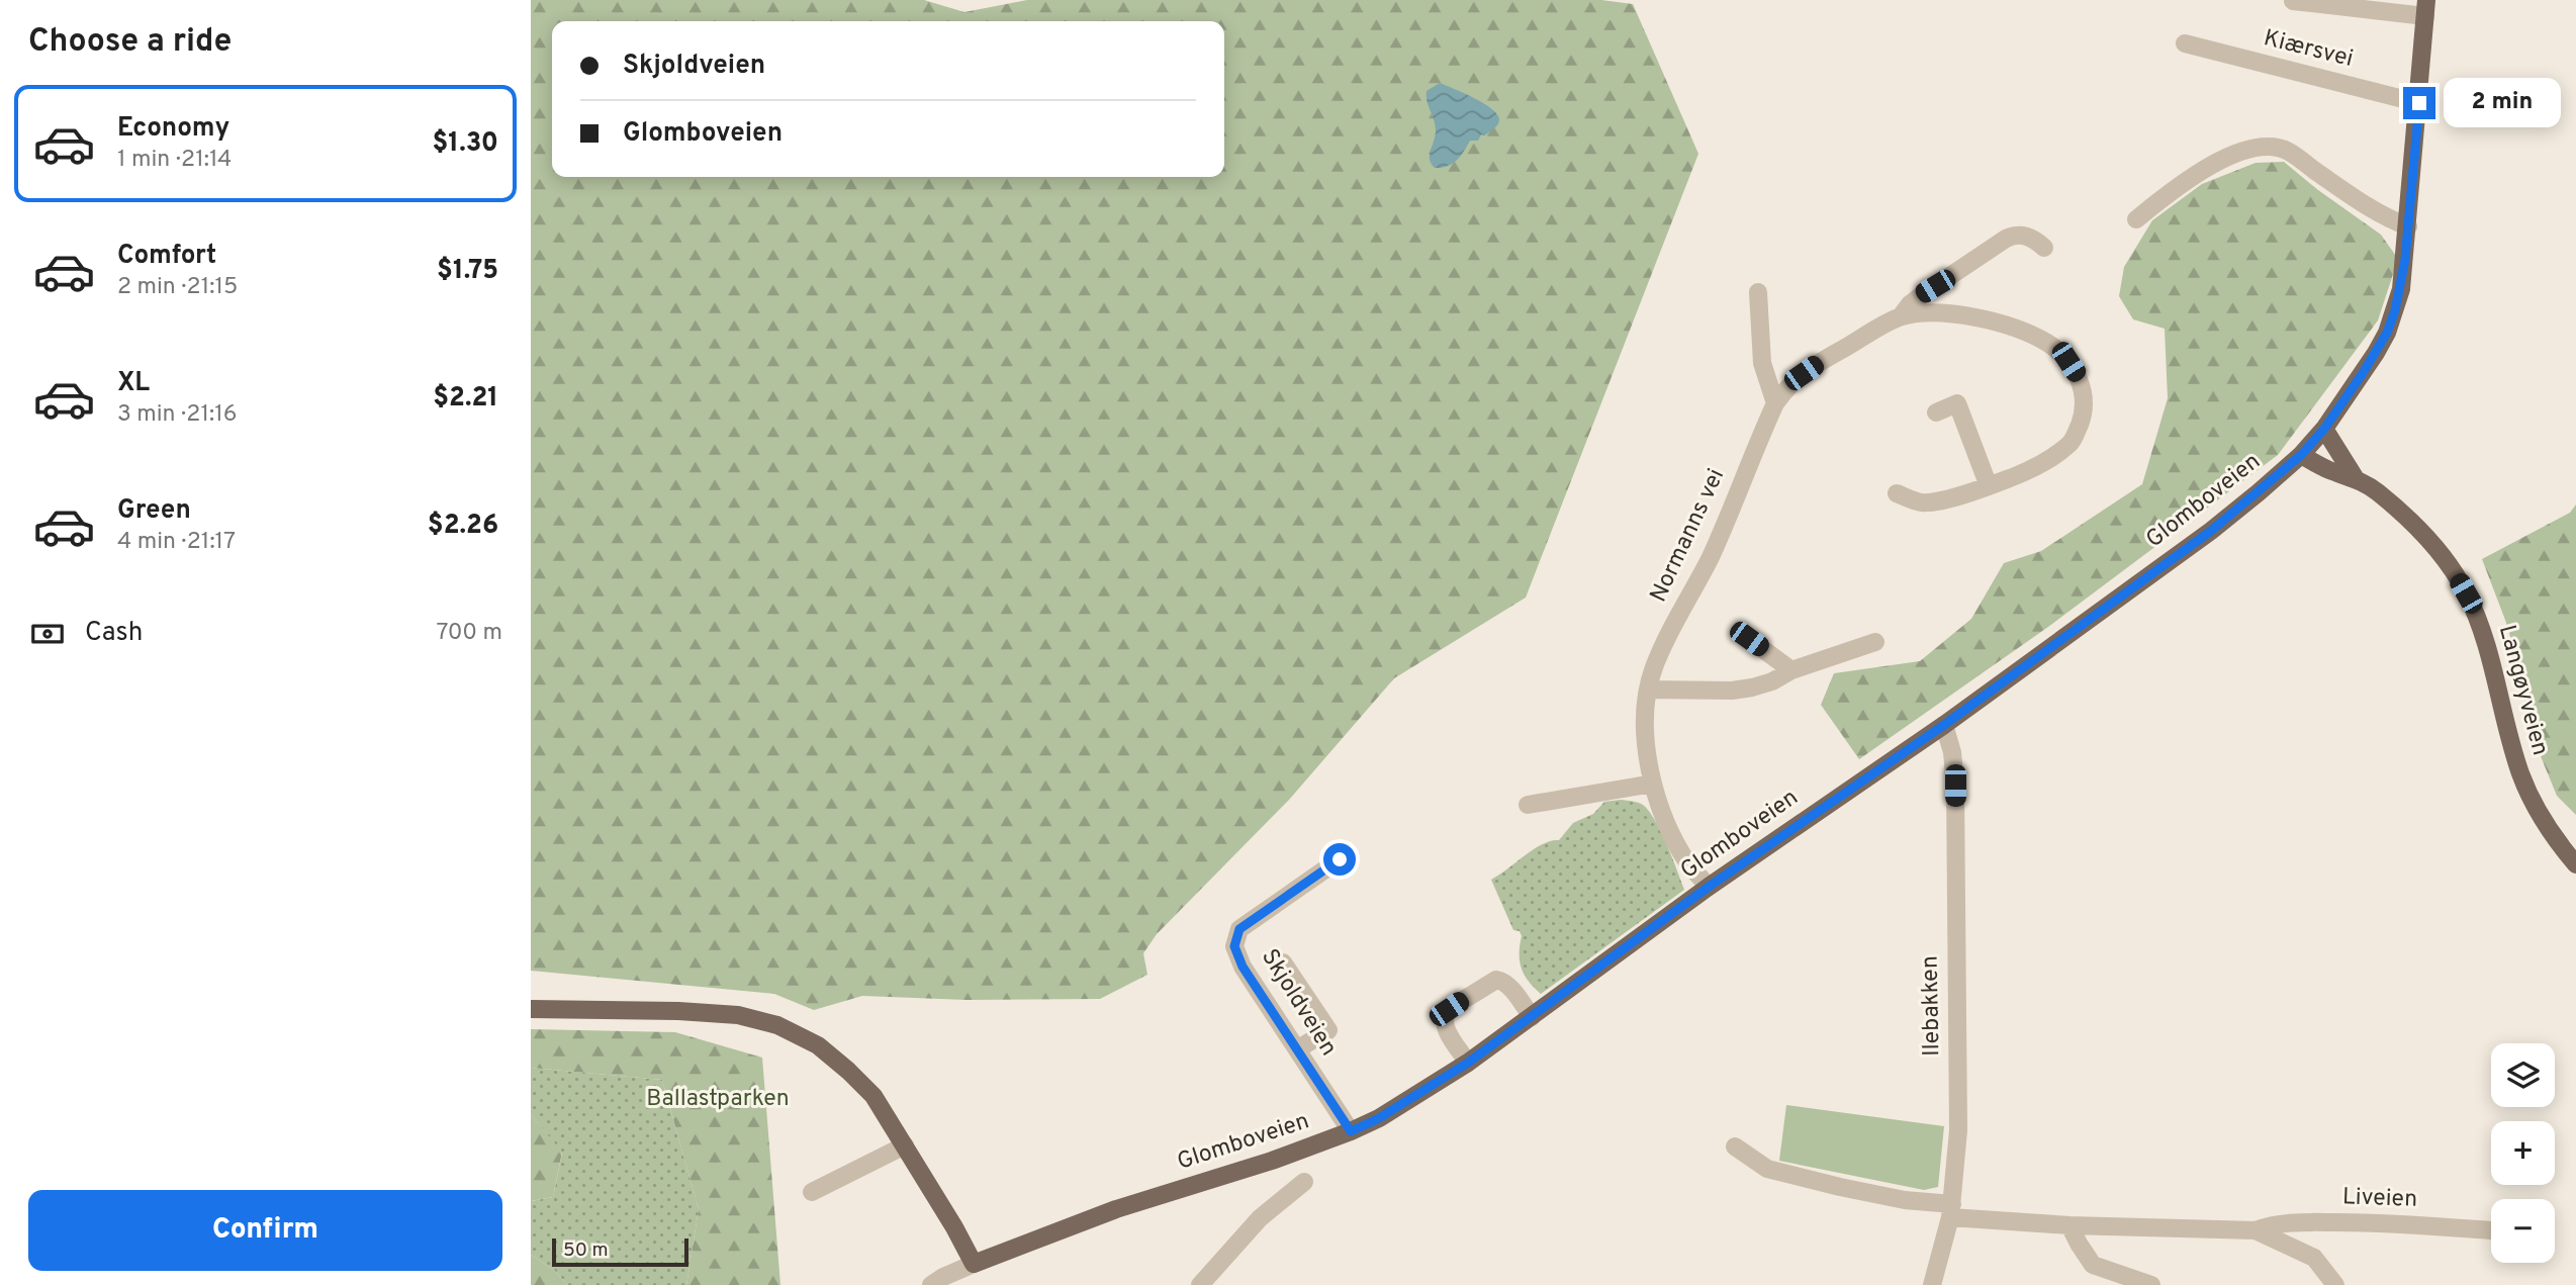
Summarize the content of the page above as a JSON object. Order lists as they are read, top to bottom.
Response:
{
  "streets": {
    "main road": ["Glomboveien", "Langøyveien"],
    "street": [
      "Kiærsvei",
      "Normanns vei",
      "Skjoldveien",
      "Ilebakken",
      "Liveien"
    ]
  },
  "crossings": [
    ["Kiærsvei", "Glomboveien"],
    ["Glomboveien", "Normanns vei"],
    ["Glomboveien", "Langøyveien"],
    ["Glomboveien", "Skjoldveien"],
    ["Glomboveien", "Ilebakken"],
    ["Ilebakken", "Liveien"]
  ],
  "parks": ["Ballastparken"],
  "scale_bar": "50 m",
  "page": {
    "heading": "Choose a ride",
    "banner": ["Skjoldveien", "Glomboveien"],
    "bubble": "2 min",
    "list": [
      {
        "name": "Economy",
        "note": "1 min · 21:14",
        "value": "$1.30"
      },
      {
        "name": "Comfort",
        "note": "2 min · 21:15",
        "value": "$1.75"
      },
      {
        "name": "XL",
        "note": "3 min · 21:16",
        "value": "$2.21"
      },
      {
        "name": "Green",
        "note": "4 min · 21:17",
        "value": "$2.26"
      }
    ],
    "pay": ["Cash", "700 m"],
    "map_buttons": ["+", "−"],
    "buttons": "Confirm",
    "scale": "50 m"
  }
}
